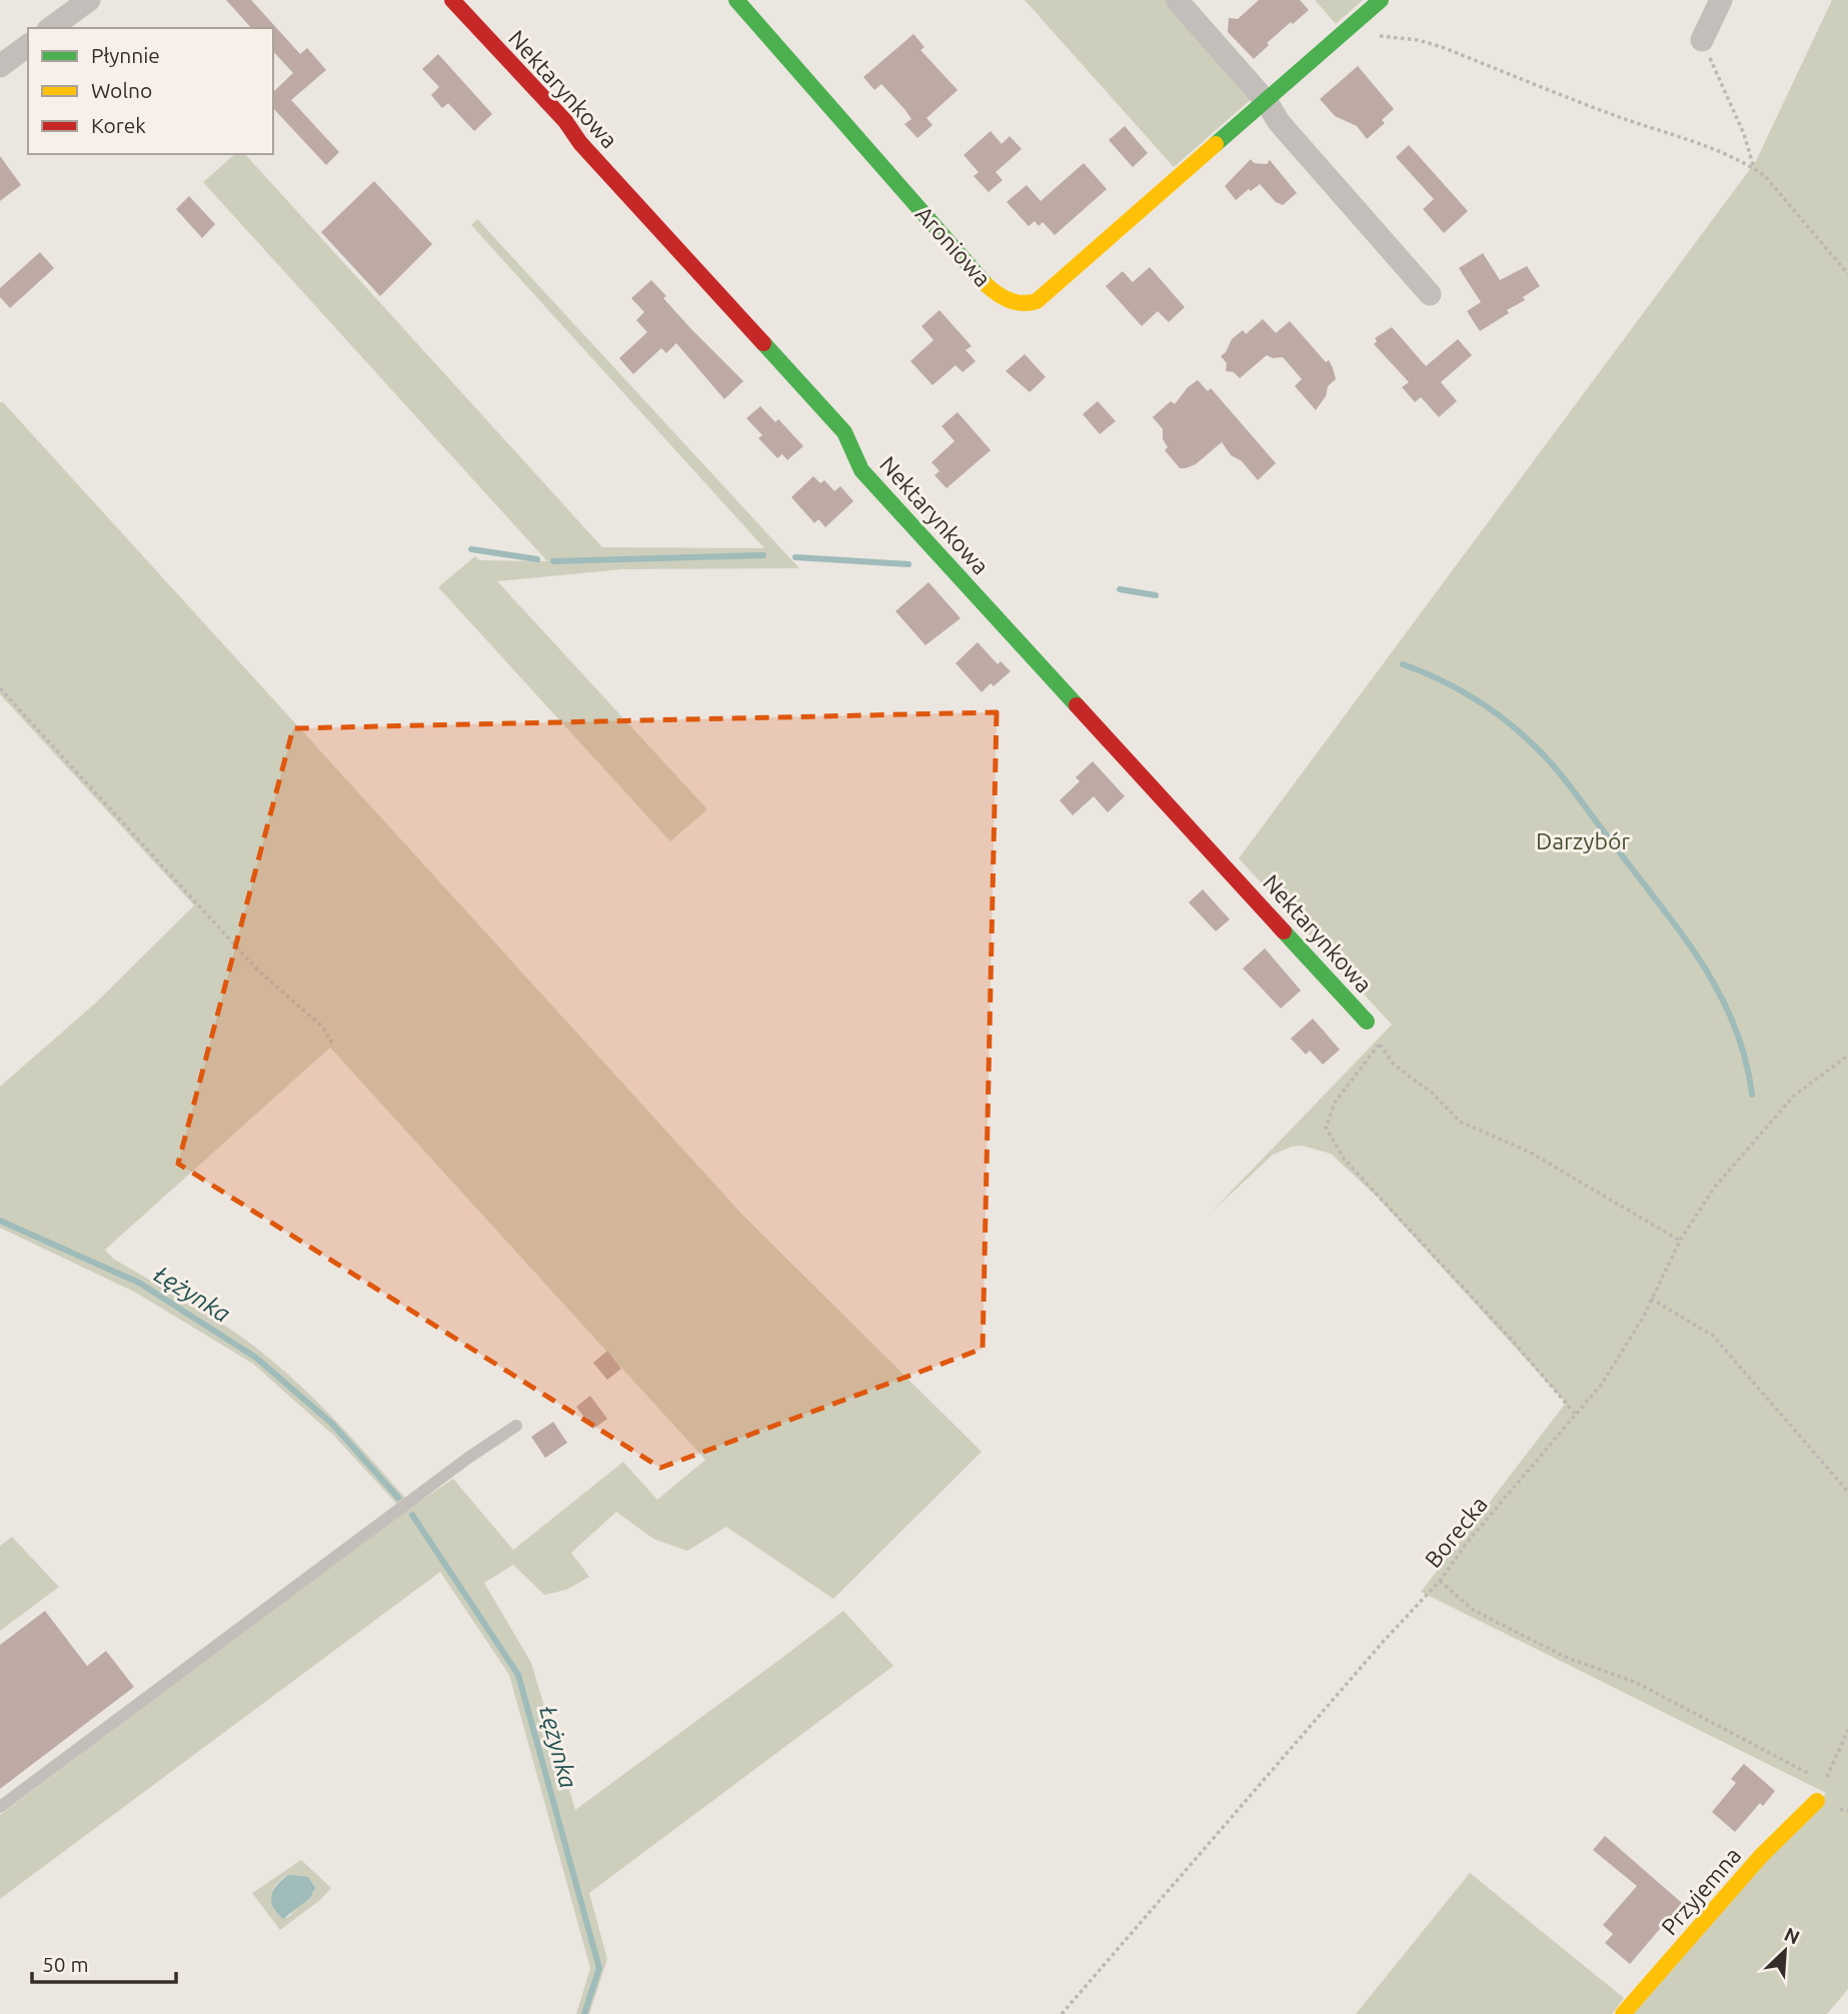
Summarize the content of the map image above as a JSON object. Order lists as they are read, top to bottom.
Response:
{
  "streets": {
    "street": ["Nektarynkowa", "Aroniowa", "Przyjemna"],
    "path": ["Borecka"]
  },
  "water": ["Łężynka"],
  "parks": ["Darzybór"],
  "legend": ["Płynnie", "Wolno", "Korek"],
  "scale_bar": "50 m",
  "north": "top right"
}
